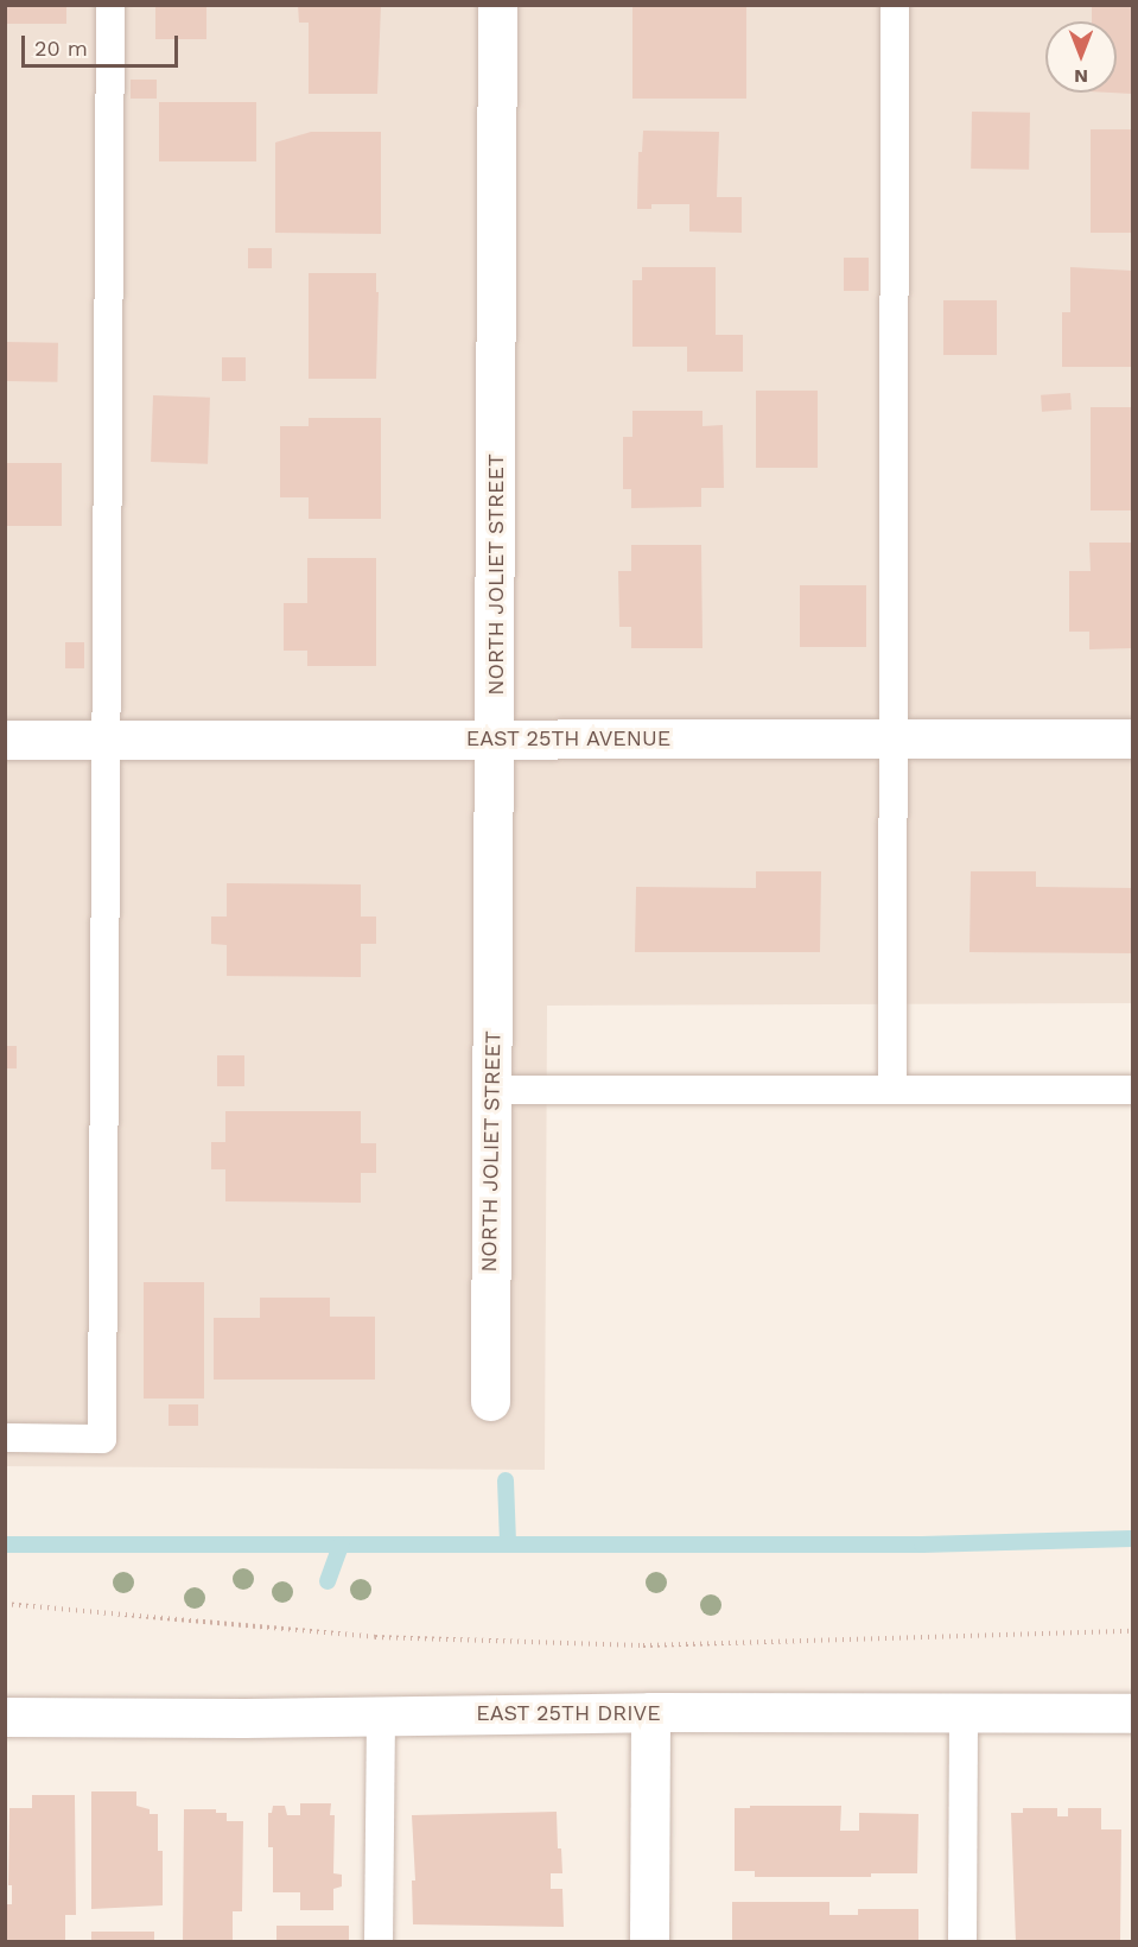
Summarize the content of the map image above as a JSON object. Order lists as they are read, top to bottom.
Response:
{
  "streets": {
    "street": ["NORTH JOLIET STREET", "EAST 25TH AVENUE", "EAST 25TH DRIVE"]
  },
  "crossings": [
    ["NORTH JOLIET STREET", "EAST 25TH AVENUE"]
  ],
  "scale_bar": "20 m",
  "north": "bottom"
}
